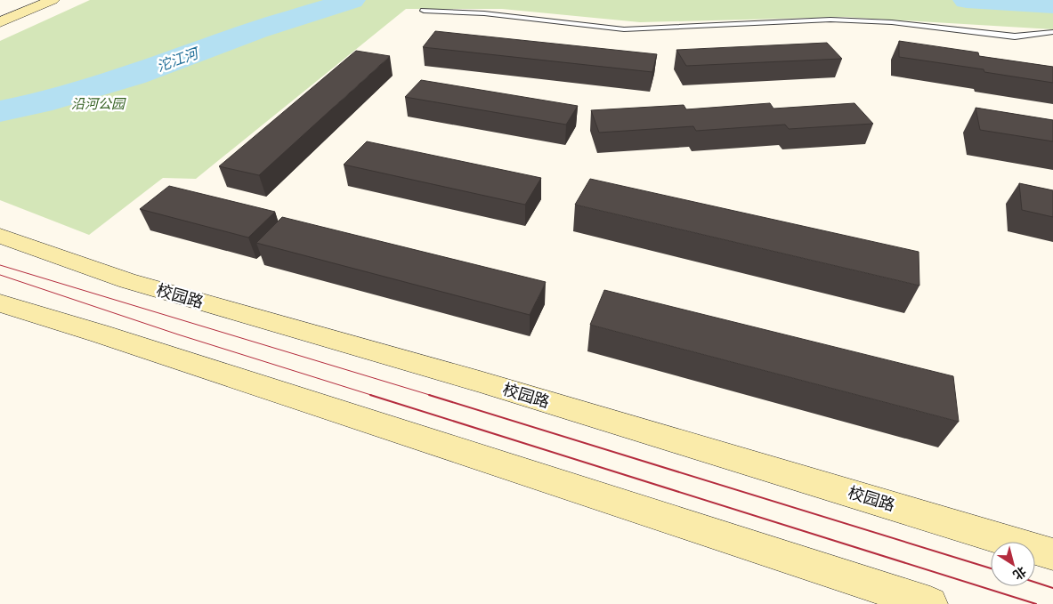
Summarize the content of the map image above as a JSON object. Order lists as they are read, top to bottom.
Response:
{
  "streets": {
    "street": ["校园路"]
  },
  "water": ["沱江河"],
  "parks": ["沿河公园"],
  "north": "bottom right"
}
